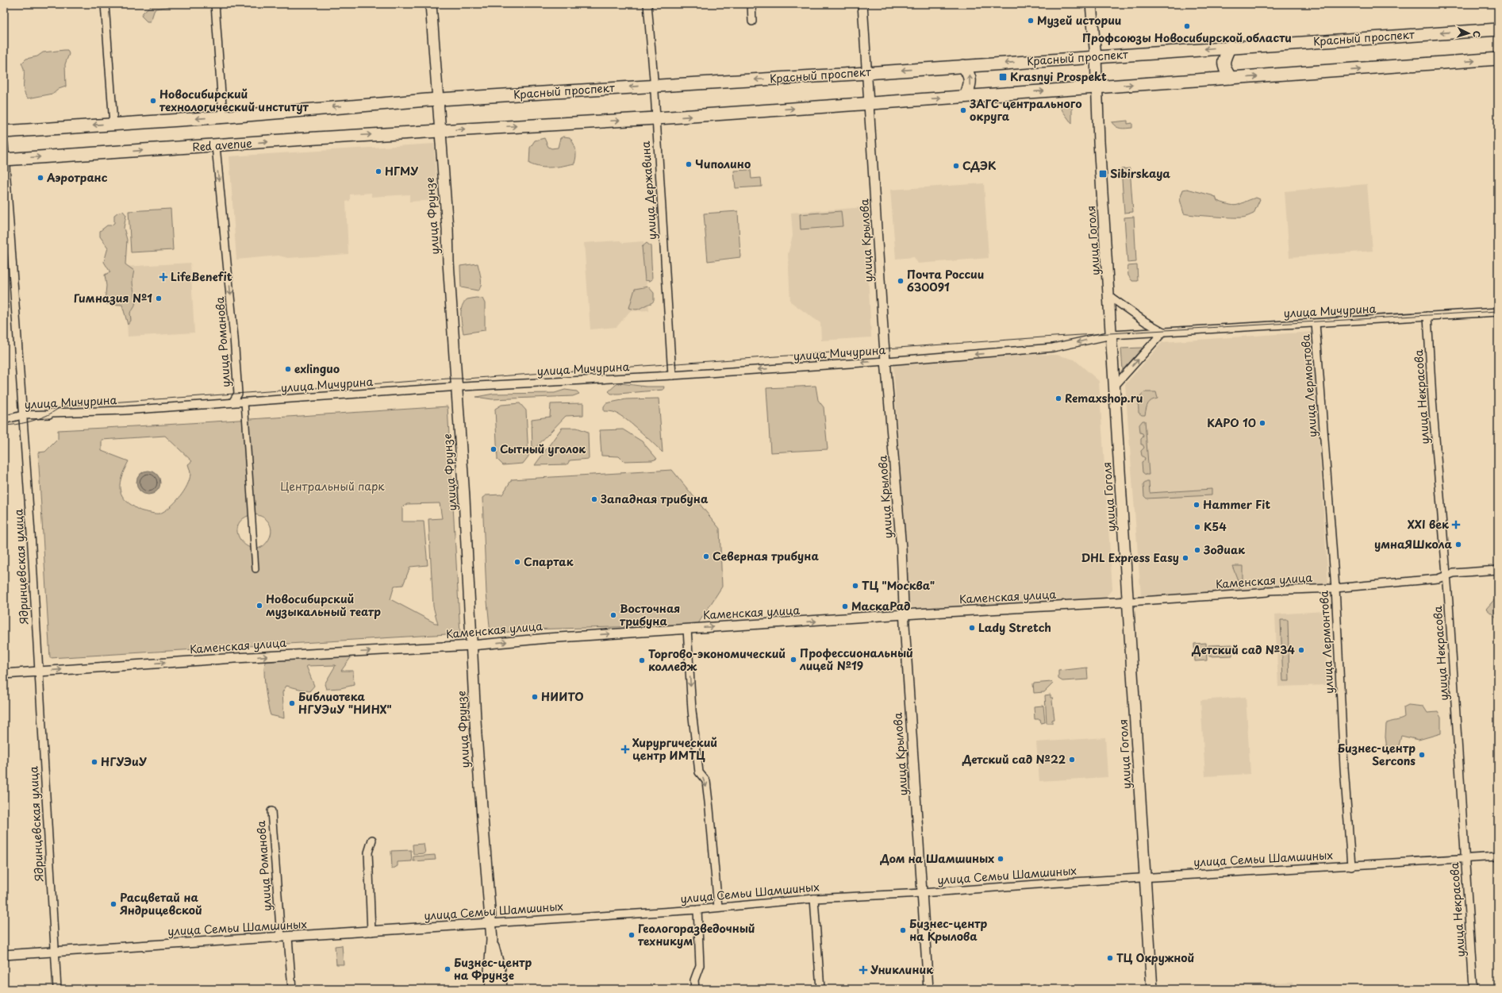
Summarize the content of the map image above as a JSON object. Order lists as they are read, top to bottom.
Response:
{
  "streets": {
    "main road": [
      "Красный проспект",
      "Red avenue",
      "улица Фрунзе",
      "улица Гоголя"
    ],
    "street": [
      "улица Державина",
      "улица Крылова",
      "улица Мичурина",
      "улица Романова",
      "улица Лермонтова",
      "улица Некрасова",
      "Ядринцевская улица",
      "Каменская улица",
      "улица Семьи Шамшиных"
    ]
  },
  "crossings": [
    ["Красный проспект", "улица Державина"],
    ["Красный проспект", "улица Фрунзе"],
    ["Красный проспект", "улица Крылова"],
    ["Красный проспект", "улица Гоголя"],
    ["Red avenue", "улица Фрунзе"],
    ["Red avenue", "улица Романова"],
    ["Red avenue", "Ядринцевская улица"],
    ["улица Державина", "улица Мичурина"],
    ["улица Фрунзе", "улица Мичурина"],
    ["улица Фрунзе", "Каменская улица"],
    ["улица Фрунзе", "улица Семьи Шамшиных"],
    ["улица Крылова", "улица Мичурина"],
    ["улица Крылова", "Каменская улица"],
    ["улица Крылова", "улица Семьи Шамшиных"],
    ["улица Гоголя", "улица Мичурина"],
    ["улица Гоголя", "Каменская улица"],
    ["улица Гоголя", "улица Семьи Шамшиных"],
    ["улица Мичурина", "улица Романова"],
    ["улица Мичурина", "улица Лермонтова"],
    ["улица Мичурина", "улица Некрасова"],
    ["улица Мичурина", "Ядринцевская улица"],
    ["улица Романова", "улица Семьи Шамшиных"],
    ["улица Лермонтова", "Каменская улица"],
    ["улица Лермонтова", "улица Семьи Шамшиных"],
    ["улица Некрасова", "Каменская улица"],
    ["улица Некрасова", "улица Семьи Шамшиных"],
    ["Ядринцевская улица", "Каменская улица"],
    ["Ядринцевская улица", "улица Семьи Шамшиных"]
  ],
  "one_way": ["улица Романова", "Каменская улица"],
  "parks": ["Центральный парк"],
  "places": {
    "other": [
      "Музей истории",
      "Профсоюзы Новосибирской области",
      "Новосибирский технологический институт",
      "ЗАГС центрального округа",
      "Чиполино",
      "СДЭК",
      "НГМУ",
      "Аэротранс",
      "Почта России 630091",
      "Гимназия №1",
      "exlinguo",
      "Remaxshop.ru",
      "КАРО 10",
      "Сытный уголок",
      "Западная трибуна",
      "Hammer Fit",
      "К54",
      "умнаЯШкола",
      "Зодиак",
      "Северная трибуна",
      "DHL Express Easy",
      "Спартак",
      "ТЦ \"Москва\"",
      "Новосибирский музыкальный театр",
      "МаскаРад",
      "Восточная трибуна",
      "Lady Stretch",
      "Детский сад №34",
      "Профессиональный лицей №19",
      "Торгово-экономический колледж",
      "НИИТО",
      "Библиотека НГУЭиУ \"НИНХ\"",
      "Бизнес-центр Sercons",
      "Детский сад №22",
      "НГУЭиУ",
      "Дом на Шамшиных",
      "Расцветай на Яндрицевской",
      "Бизнес-центр на Крылова",
      "Геологоразведочный техникум",
      "ТЦ Окружной",
      "Бизнес-центр на Фрунзе"
    ],
    "transit": ["Krasnyi Prospekt", "Sibirskaya"],
    "health": [
      "LifeBenefit",
      "XXI век",
      "Хирургический центр ИМТЦ",
      "Униклиник"
    ]
  },
  "north": "right"
}
